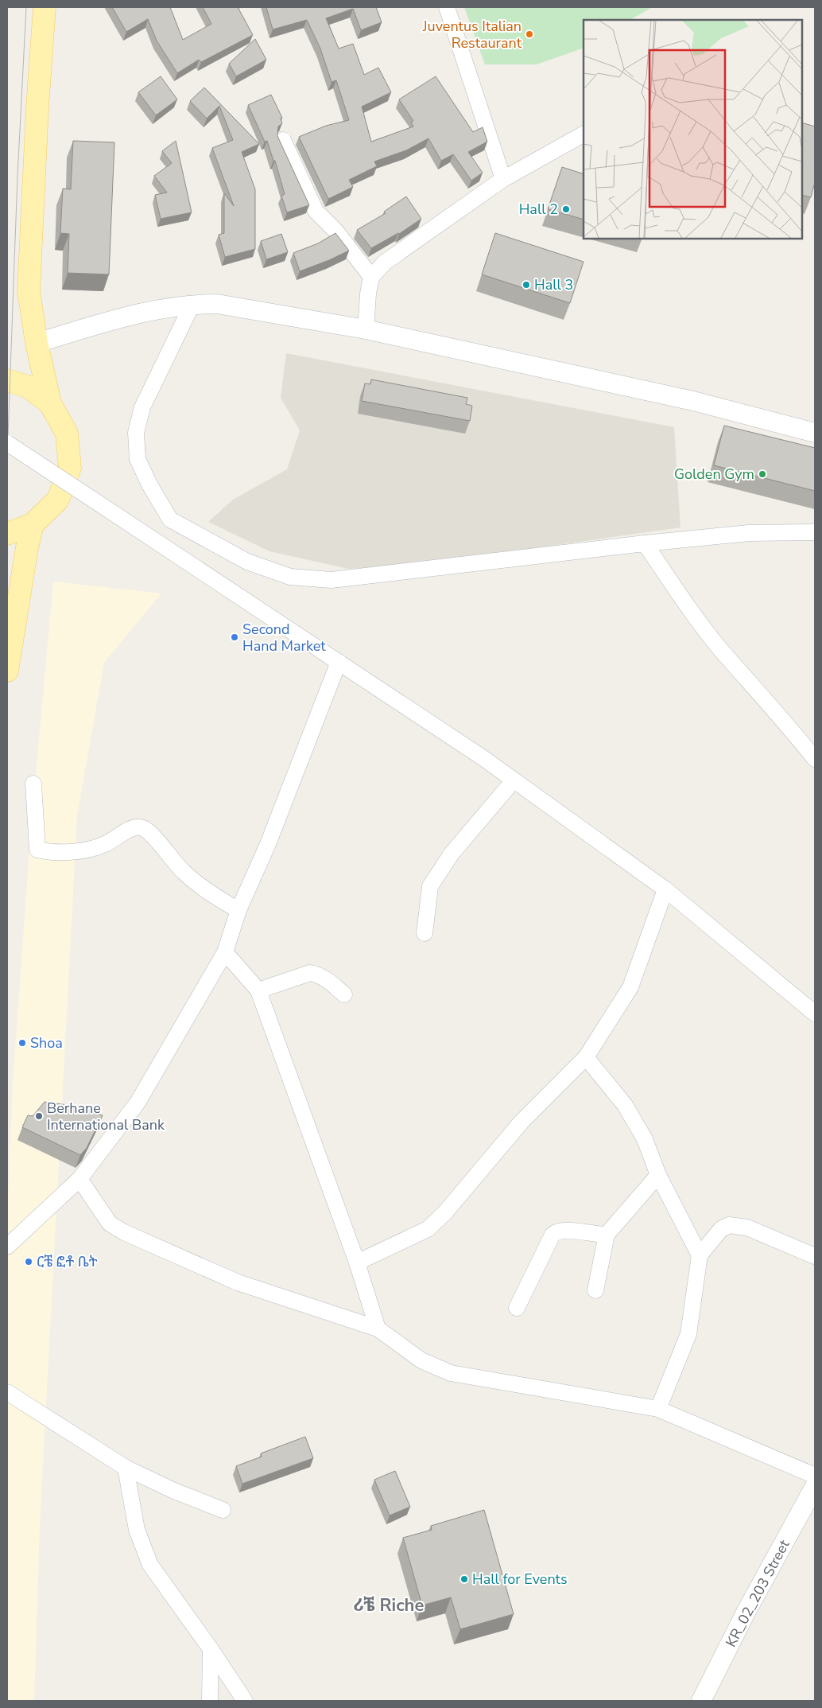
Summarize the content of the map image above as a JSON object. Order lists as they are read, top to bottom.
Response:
{
  "streets": {
    "street": ["KR_02_203 Street"]
  },
  "districts": ["ሪቼ Riche"],
  "places": [
    "Juventus Italian Restaurant",
    "Hall 2",
    "Hall 3",
    "Golden Gym",
    "Second Hand Market",
    "Shoa",
    "Berhane International Bank",
    "ርቼ ፎቶ ቤት",
    "Hall for Events"
  ]
}
